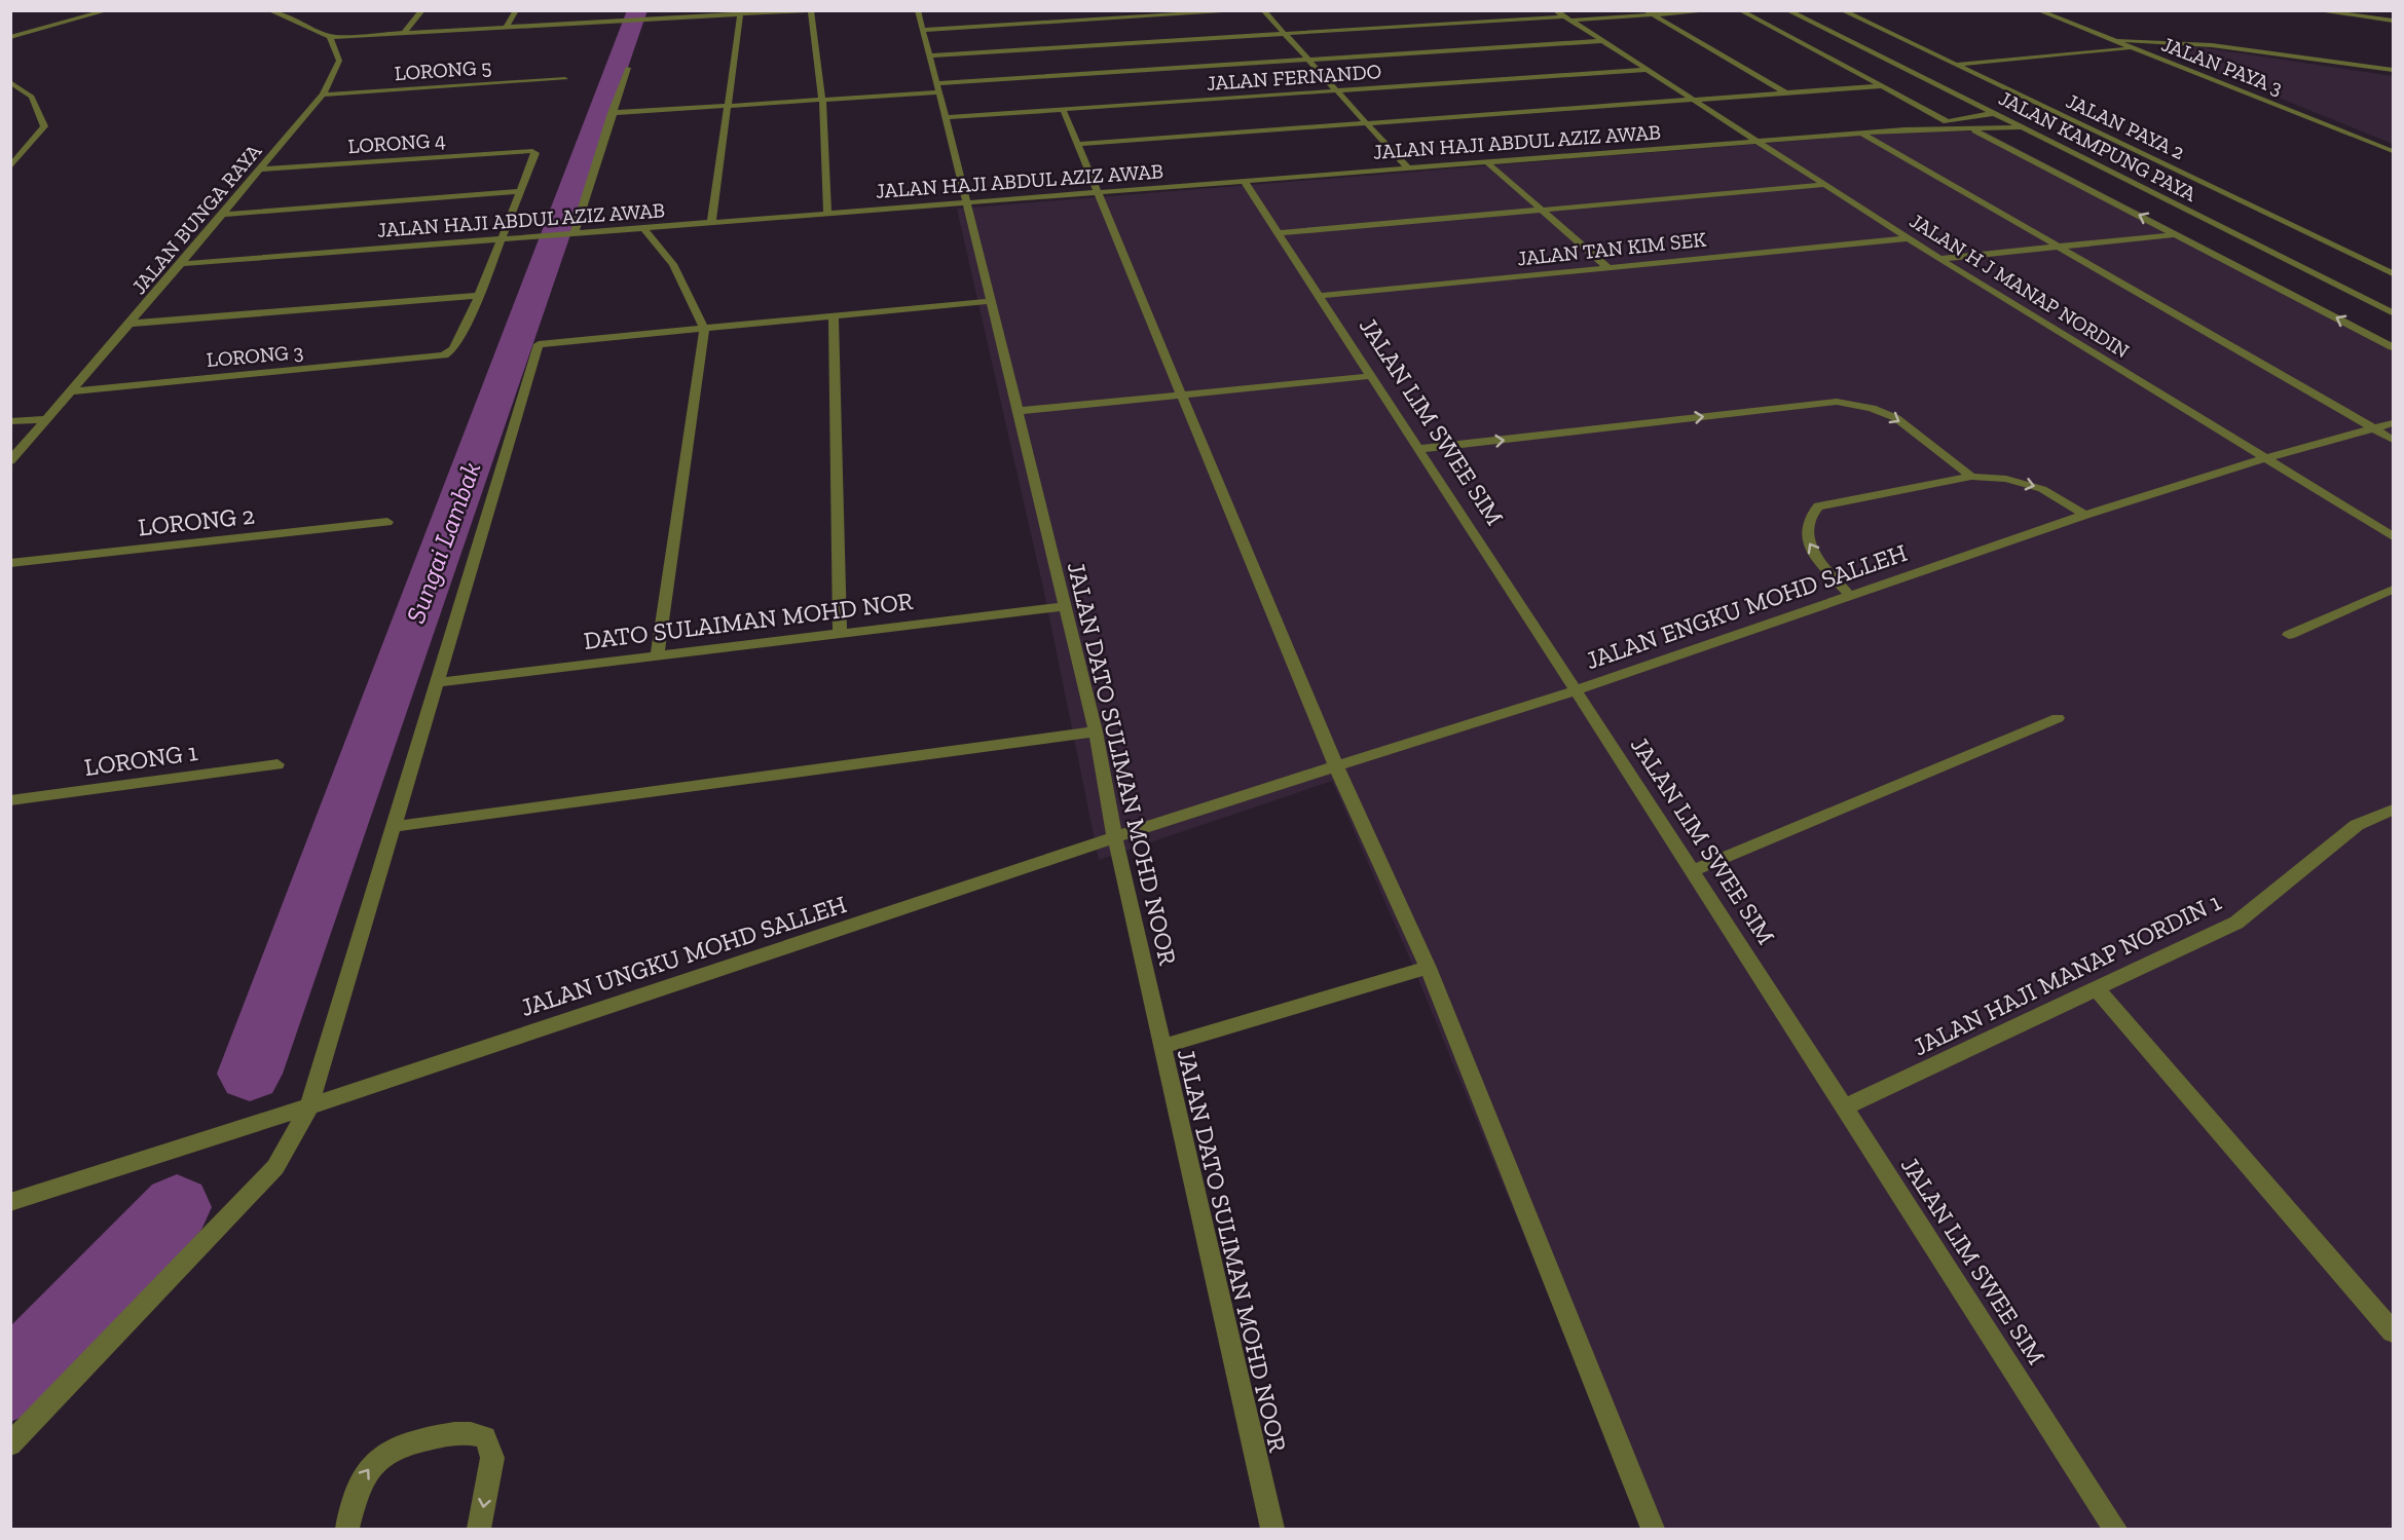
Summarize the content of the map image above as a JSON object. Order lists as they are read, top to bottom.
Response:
{
  "streets": {
    "street": [
      "JALAN PAYA 3",
      "LORONG 5",
      "JALAN FERNANDO",
      "JALAN PAYA 2",
      "JALAN HAJI ABDUL AZIZ AWAB",
      "LORONG 4",
      "JALAN KAMPUNG PAYA",
      "JALAN BUNGA RAYA",
      "JALAN TAN KIM SEK",
      "JALAN H J MANAP NORDIN",
      "LORONG 3",
      "JALAN LIM SWEE SIM",
      "LORONG 2",
      "JALAN ENGKU MOHD SALLEH",
      "DATO SULAIMAN MOHD NOR",
      "LORONG 1",
      "JALAN DATO SULIMAN MOHD NOOR",
      "JALAN UNGKU MOHD SALLEH",
      "JALAN HAJI MANAP NORDIN 1"
    ]
  },
  "crossings": [
    ["LORONG 5", "JALAN BUNGA RAYA"],
    ["JALAN FERNANDO", "JALAN H J MANAP NORDIN"],
    ["JALAN FERNANDO", "JALAN DATO SULIMAN MOHD NOOR"],
    ["JALAN HAJI ABDUL AZIZ AWAB", "JALAN BUNGA RAYA"],
    ["JALAN HAJI ABDUL AZIZ AWAB", "JALAN H J MANAP NORDIN"],
    ["JALAN HAJI ABDUL AZIZ AWAB", "JALAN LIM SWEE SIM"],
    ["JALAN HAJI ABDUL AZIZ AWAB", "JALAN DATO SULIMAN MOHD NOOR"],
    ["LORONG 4", "JALAN BUNGA RAYA"],
    ["JALAN BUNGA RAYA", "LORONG 3"],
    ["JALAN TAN KIM SEK", "JALAN H J MANAP NORDIN"],
    ["JALAN TAN KIM SEK", "JALAN LIM SWEE SIM"],
    ["JALAN H J MANAP NORDIN", "JALAN ENGKU MOHD SALLEH"],
    ["JALAN LIM SWEE SIM", "JALAN ENGKU MOHD SALLEH"],
    ["JALAN LIM SWEE SIM", "JALAN HAJI MANAP NORDIN 1"],
    ["JALAN ENGKU MOHD SALLEH", "JALAN DATO SULIMAN MOHD NOOR"],
    ["JALAN ENGKU MOHD SALLEH", "JALAN UNGKU MOHD SALLEH"],
    ["DATO SULAIMAN MOHD NOR", "JALAN DATO SULIMAN MOHD NOOR"],
    ["JALAN DATO SULIMAN MOHD NOOR", "JALAN UNGKU MOHD SALLEH"]
  ],
  "water": ["Sungai Lambak"]
}
